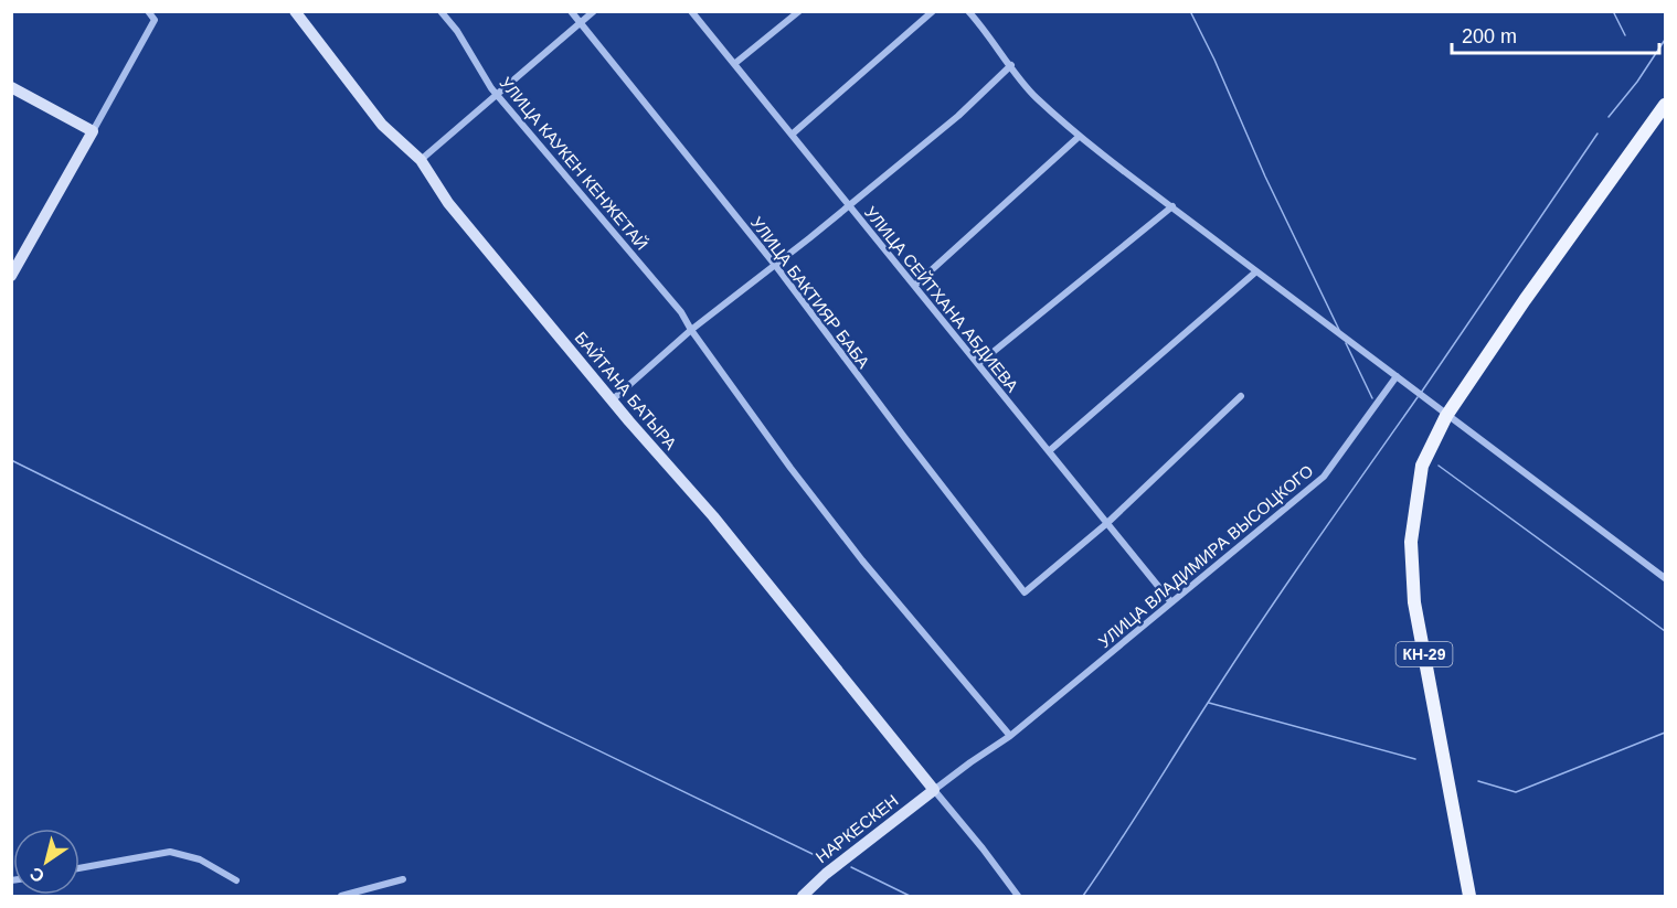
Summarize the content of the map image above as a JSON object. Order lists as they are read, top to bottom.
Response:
{
  "streets": {
    "main road": ["КН-29"],
    "street": [
      "УЛИЦА КАУКЕН КЕНЖЕТАЙ",
      "УЛИЦА БАКТИЯР БАБА",
      "УЛИЦА СЕЙТХАНА АБДИЕВА",
      "БАЙТАНА БАТЫРА",
      "УЛИЦА ВЛАДИМИРА ВЫСОЦКОГО",
      "НАРКЕСКЕН"
    ]
  },
  "crossings": [
    ["УЛИЦА БАКТИЯР БАБА", "УЛИЦА СЕЙТХАНА АБДИЕВА"],
    ["УЛИЦА СЕЙТХАНА АБДИЕВА", "УЛИЦА ВЛАДИМИРА ВЫСОЦКОГО"],
    ["БАЙТАНА БАТЫРА", "УЛИЦА ВЛАДИМИРА ВЫСОЦКОГО"],
    ["БАЙТАНА БАТЫРА", "НАРКЕСКЕН"],
    ["УЛИЦА ВЛАДИМИРА ВЫСОЦКОГО", "НАРКЕСКЕН"]
  ],
  "scale_bar": "200 m",
  "north": "bottom left"
}
